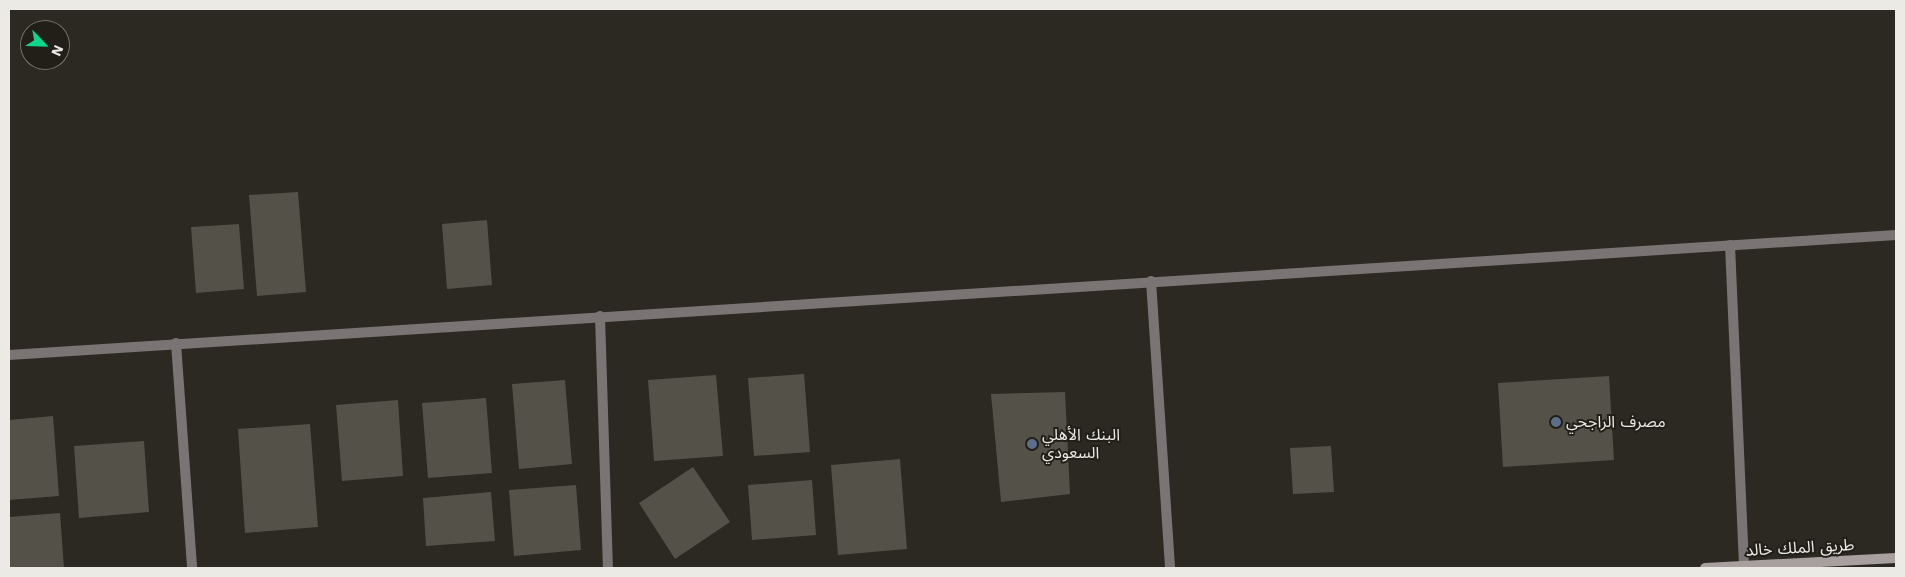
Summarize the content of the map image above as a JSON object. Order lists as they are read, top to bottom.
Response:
{
  "streets": {
    "main road": ["طريق الملك خالد"]
  },
  "places": ["مصرف الراجحي", "البنك الأهلي السعودي"],
  "north": "bottom right"
}
